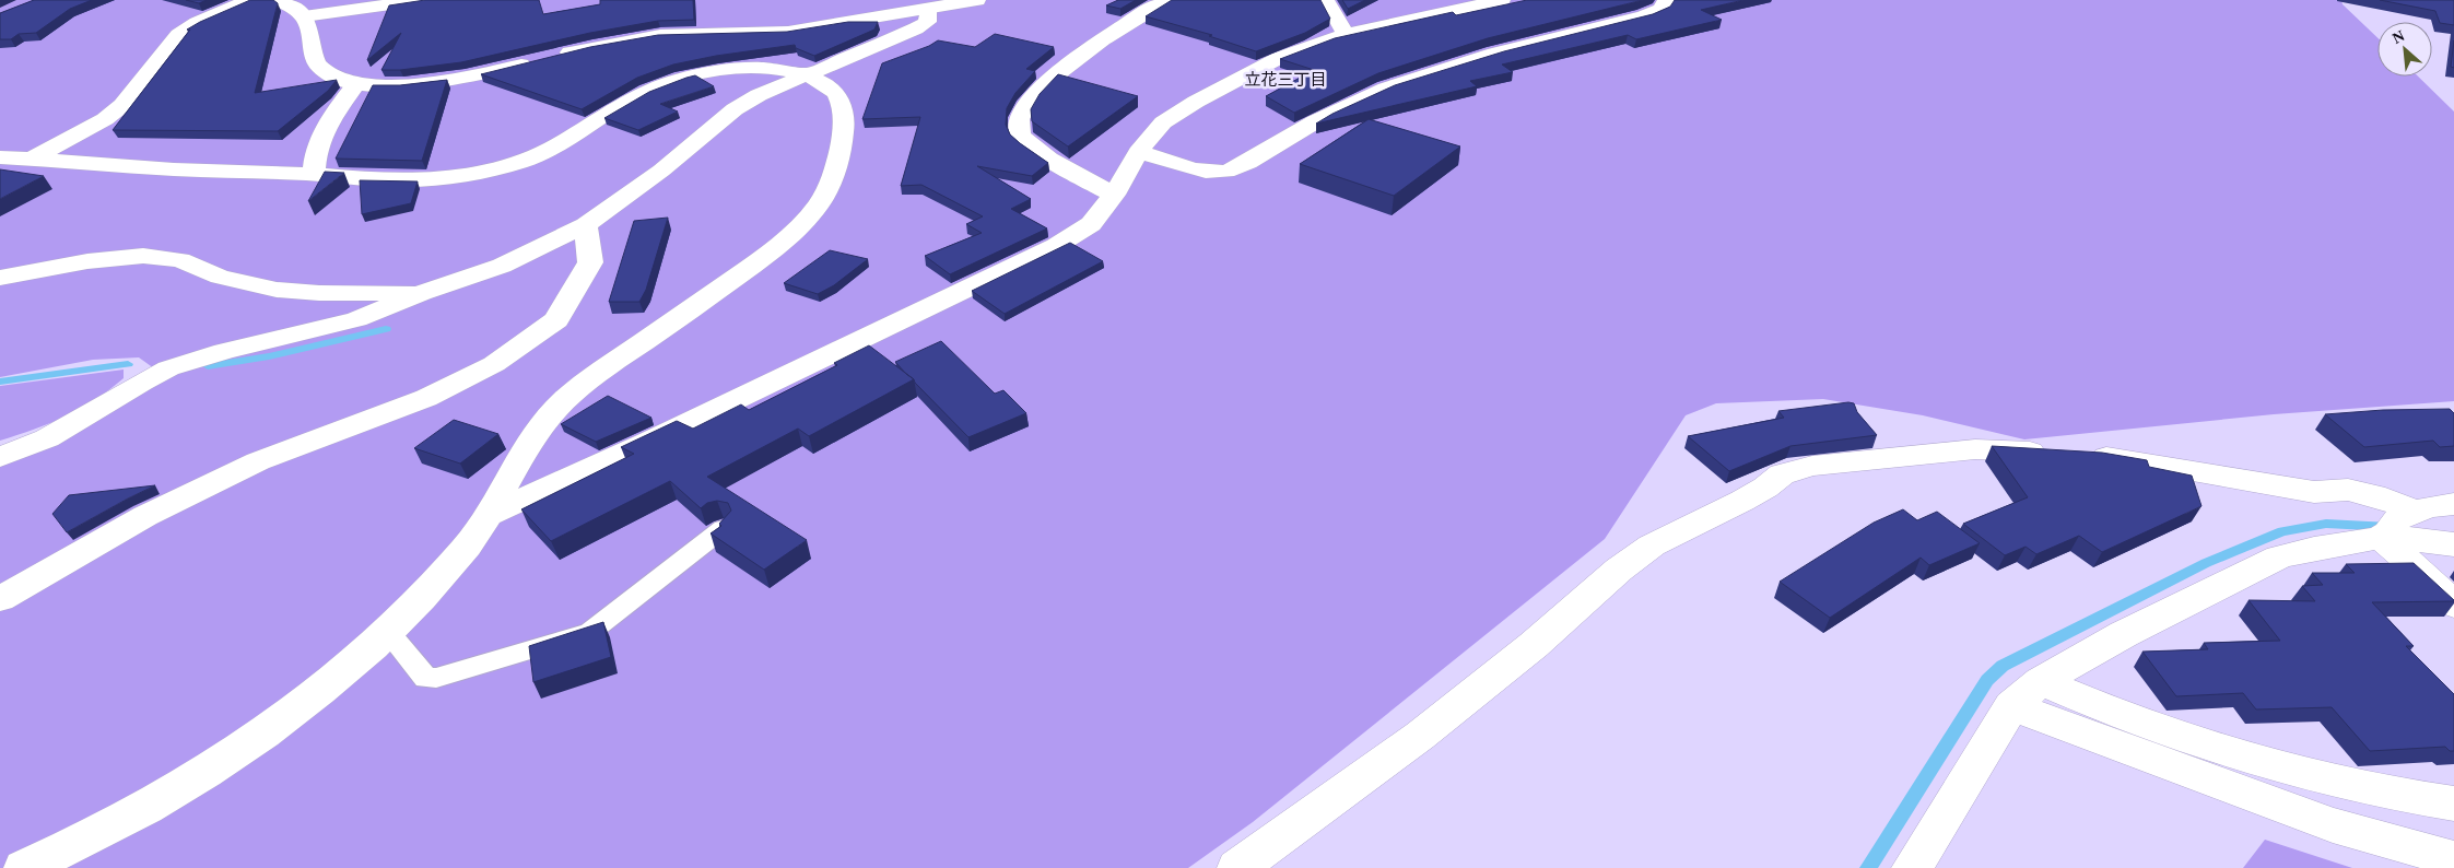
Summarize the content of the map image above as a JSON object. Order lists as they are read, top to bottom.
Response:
{
  "districts": ["立花三丁目"],
  "north": "top left"
}
